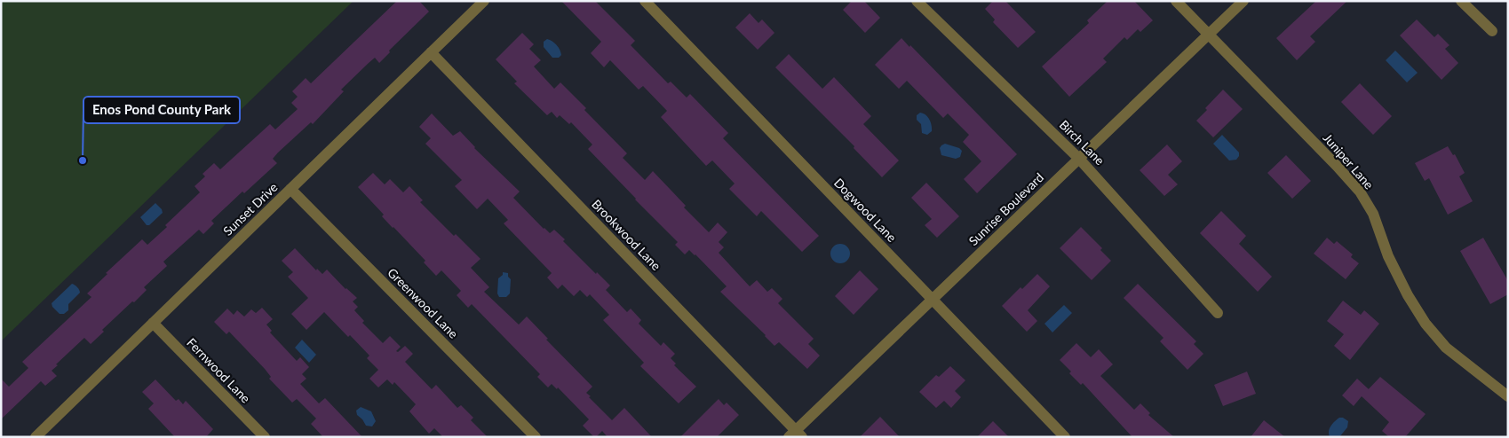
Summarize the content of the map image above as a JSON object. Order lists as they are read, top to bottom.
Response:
{
  "streets": {
    "street": [
      "Birch Lane",
      "Juniper Lane",
      "Sunset Drive",
      "Sunrise Boulevard",
      "Dogwood Lane",
      "Brookwood Lane",
      "Greenwood Lane",
      "Fernwood Lane"
    ]
  },
  "crossings": [
    ["Birch Lane", "Sunrise Boulevard"],
    ["Juniper Lane", "Sunrise Boulevard"],
    ["Sunset Drive", "Brookwood Lane"],
    ["Sunset Drive", "Greenwood Lane"],
    ["Sunset Drive", "Fernwood Lane"],
    ["Sunrise Boulevard", "Dogwood Lane"],
    ["Sunrise Boulevard", "Brookwood Lane"]
  ],
  "places": ["Enos Pond County Park"]
}
